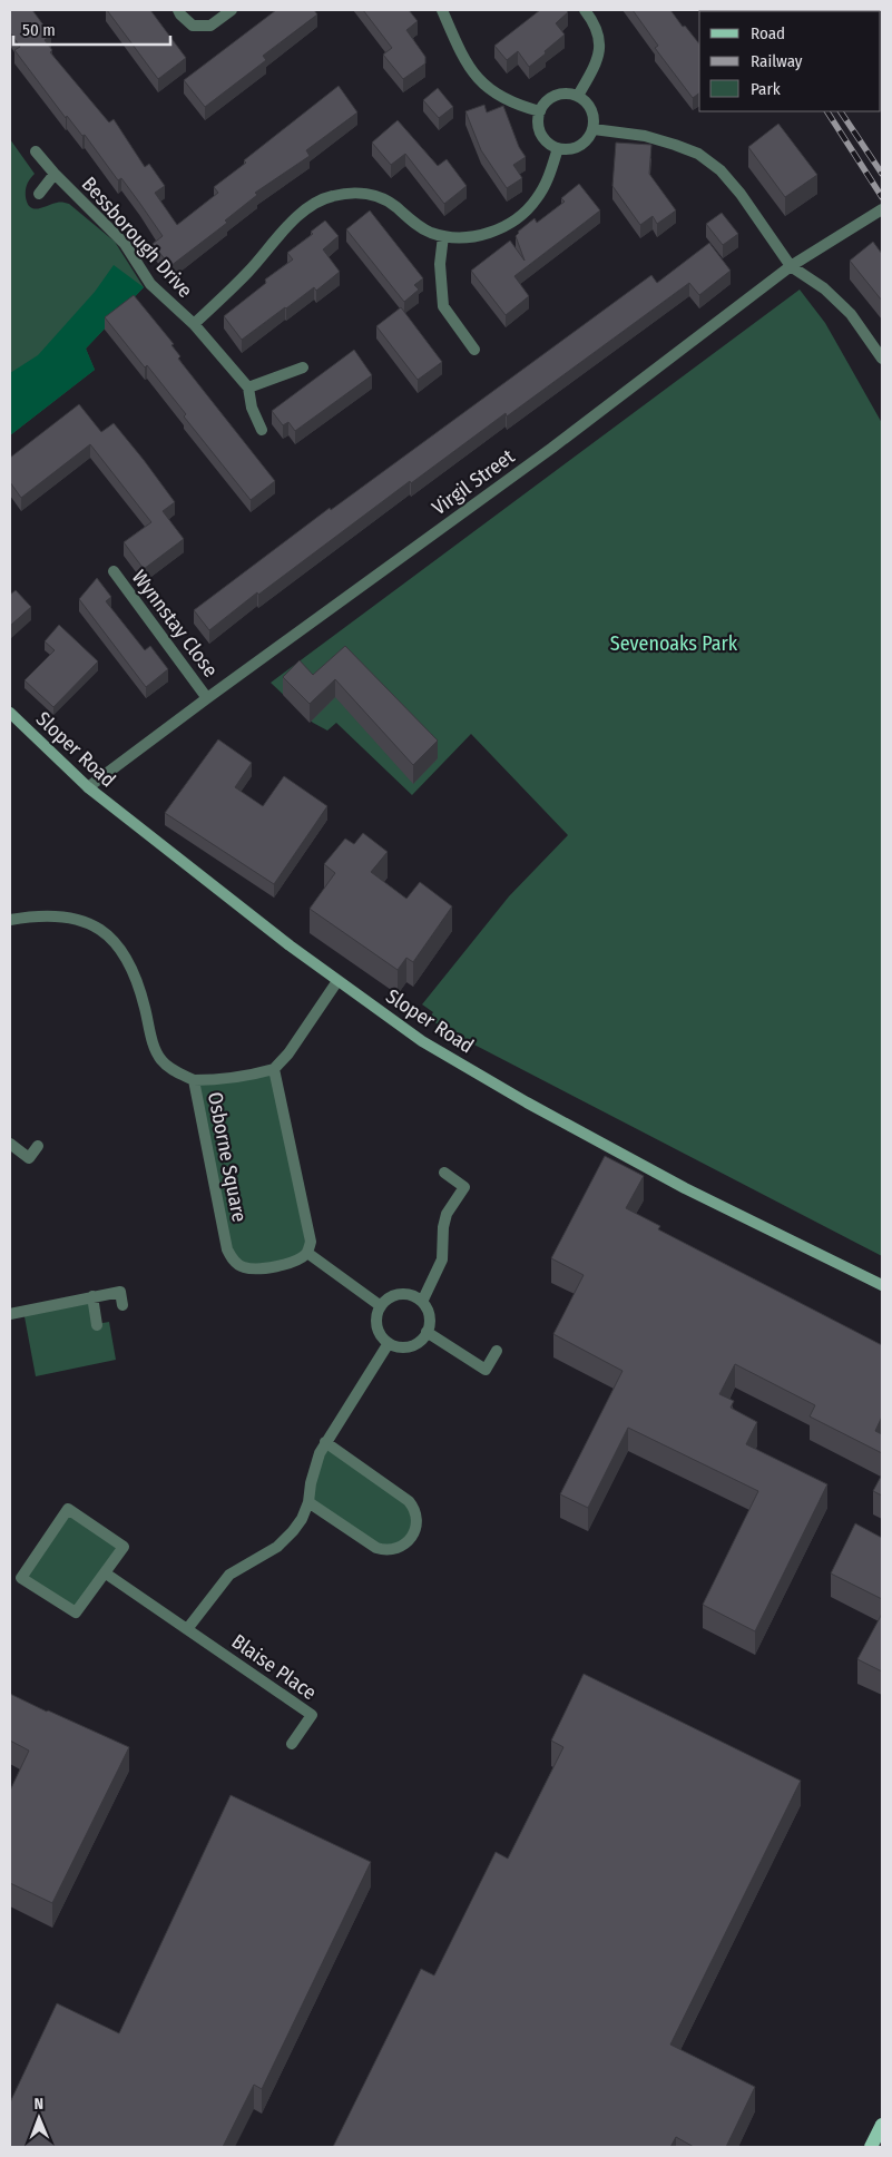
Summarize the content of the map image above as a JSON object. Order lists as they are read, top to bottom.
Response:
{
  "streets": {
    "street": [
      "Bessborough Drive",
      "Virgil Street",
      "Wynnstay Close",
      "Sloper Road",
      "Osborne Square",
      "Blaise Place"
    ]
  },
  "crossings": [
    ["Virgil Street", "Wynnstay Close"],
    ["Virgil Street", "Sloper Road"]
  ],
  "parks": ["Sevenoaks Park"],
  "legend": ["Road", "Railway", "Park"],
  "scale_bar": "50 m",
  "north": "top"
}
